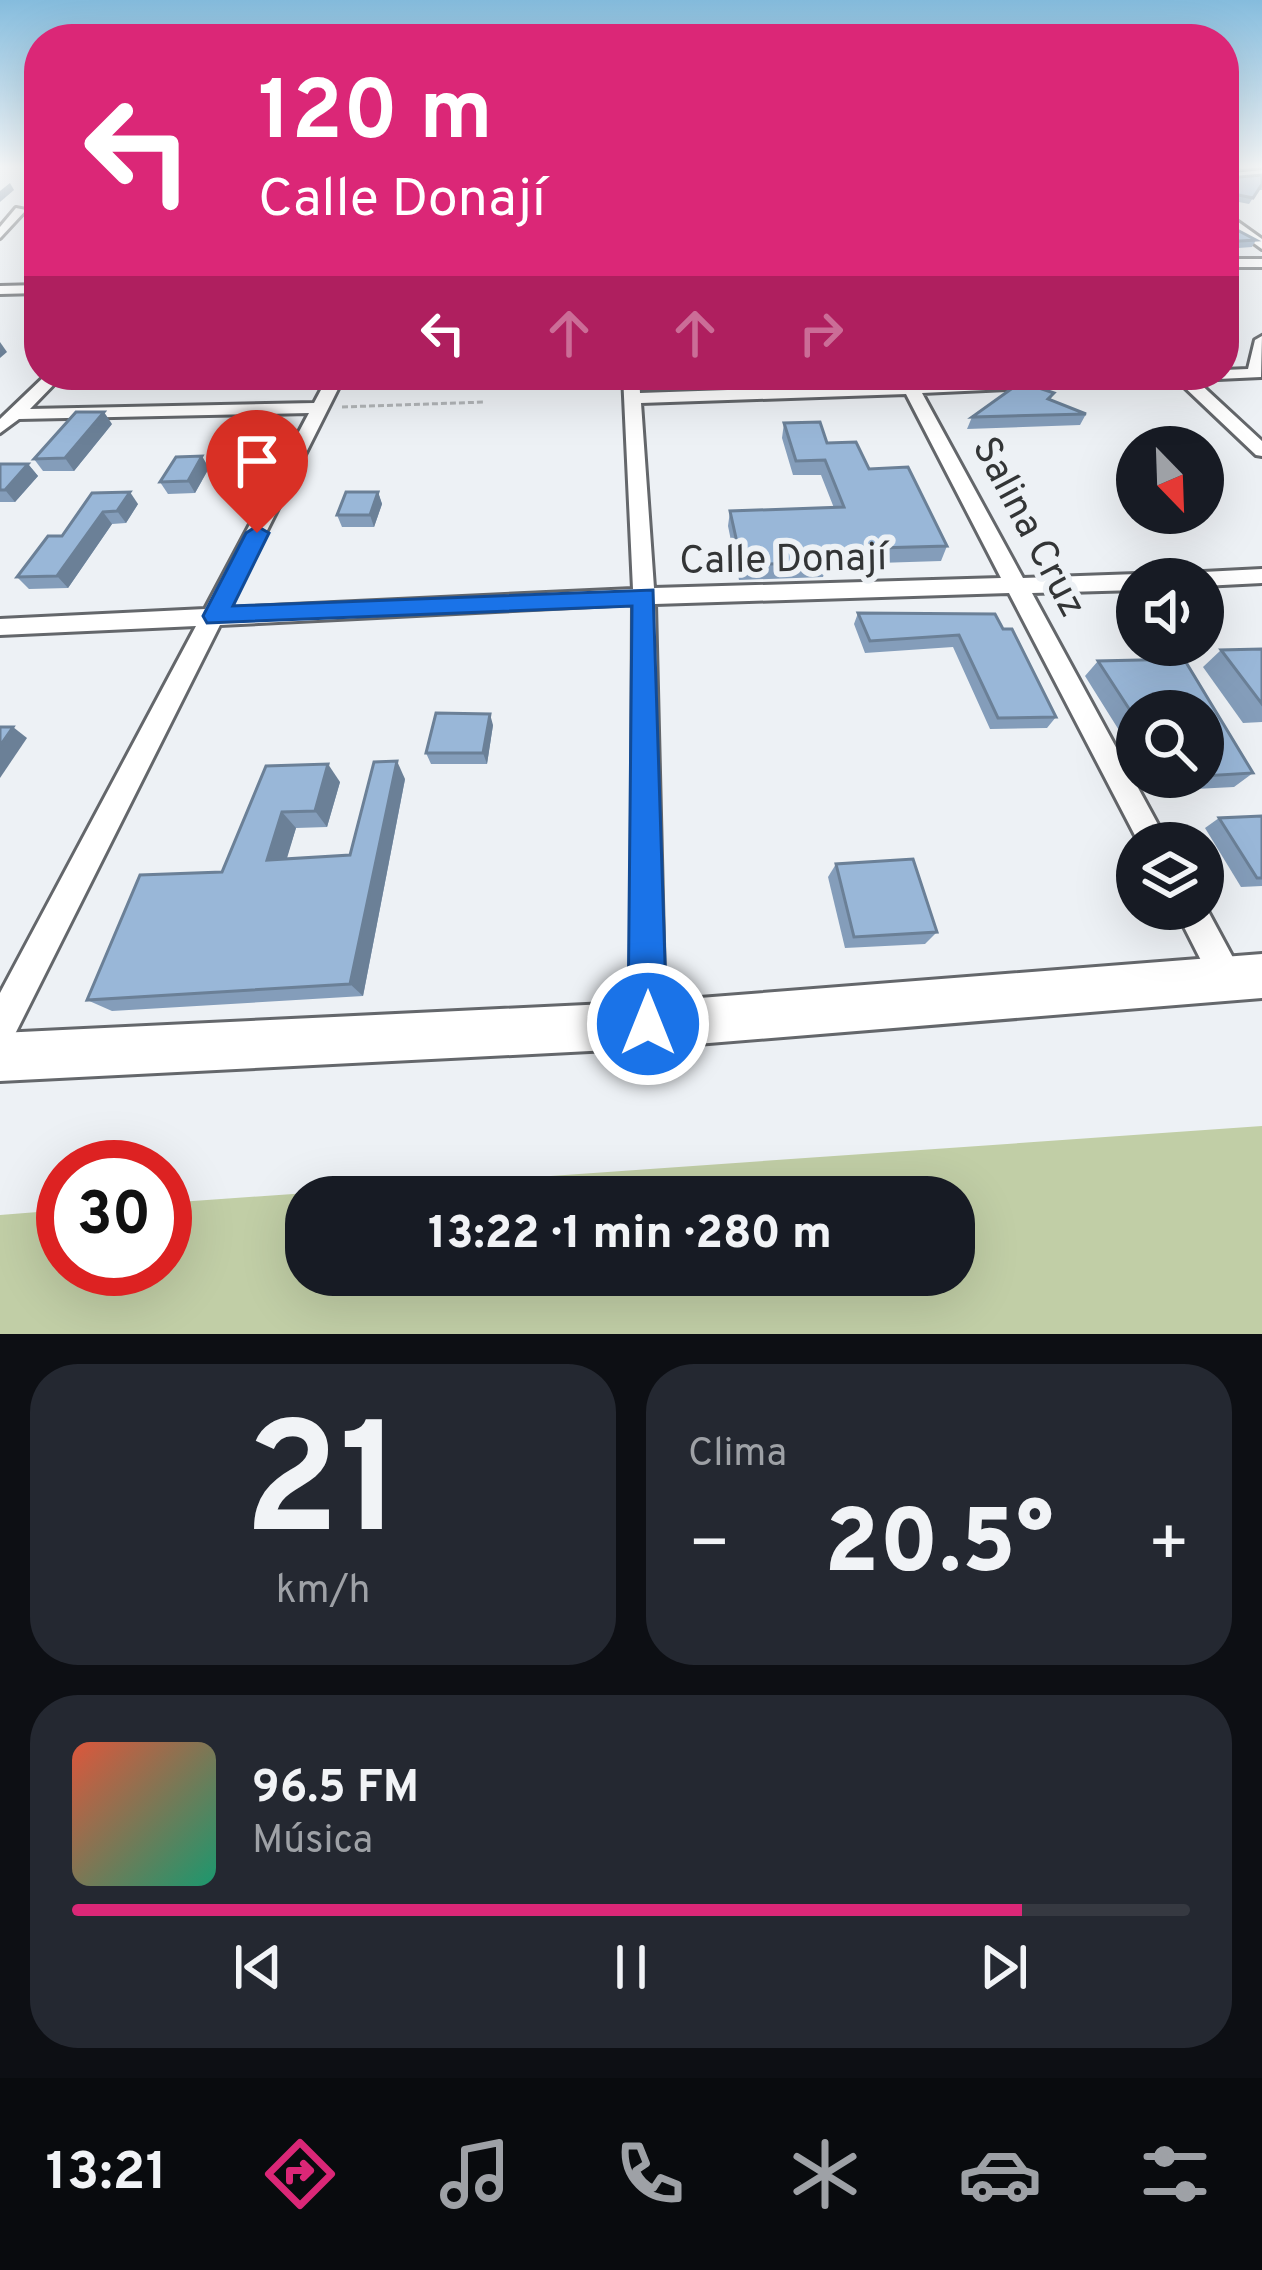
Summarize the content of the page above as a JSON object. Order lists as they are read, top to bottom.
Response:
{
  "streets": {
    "street": ["Salina Cruz", "Calle Donají"]
  },
  "crossings": [
    ["Salina Cruz", "Calle Donají"]
  ],
  "north": "bottom right",
  "page": {
    "turn": ["120 m", "Calle Donají"],
    "limit": "30",
    "trip": "13:22 · 1 min · 280 m",
    "tile": [
      ["21", "km/h"],
      "Clima"
    ],
    "heat": ["−", "20.5°", "+"],
    "song": ["96.5 FM", "Música"],
    "tabs": "13:21"
  }
}
